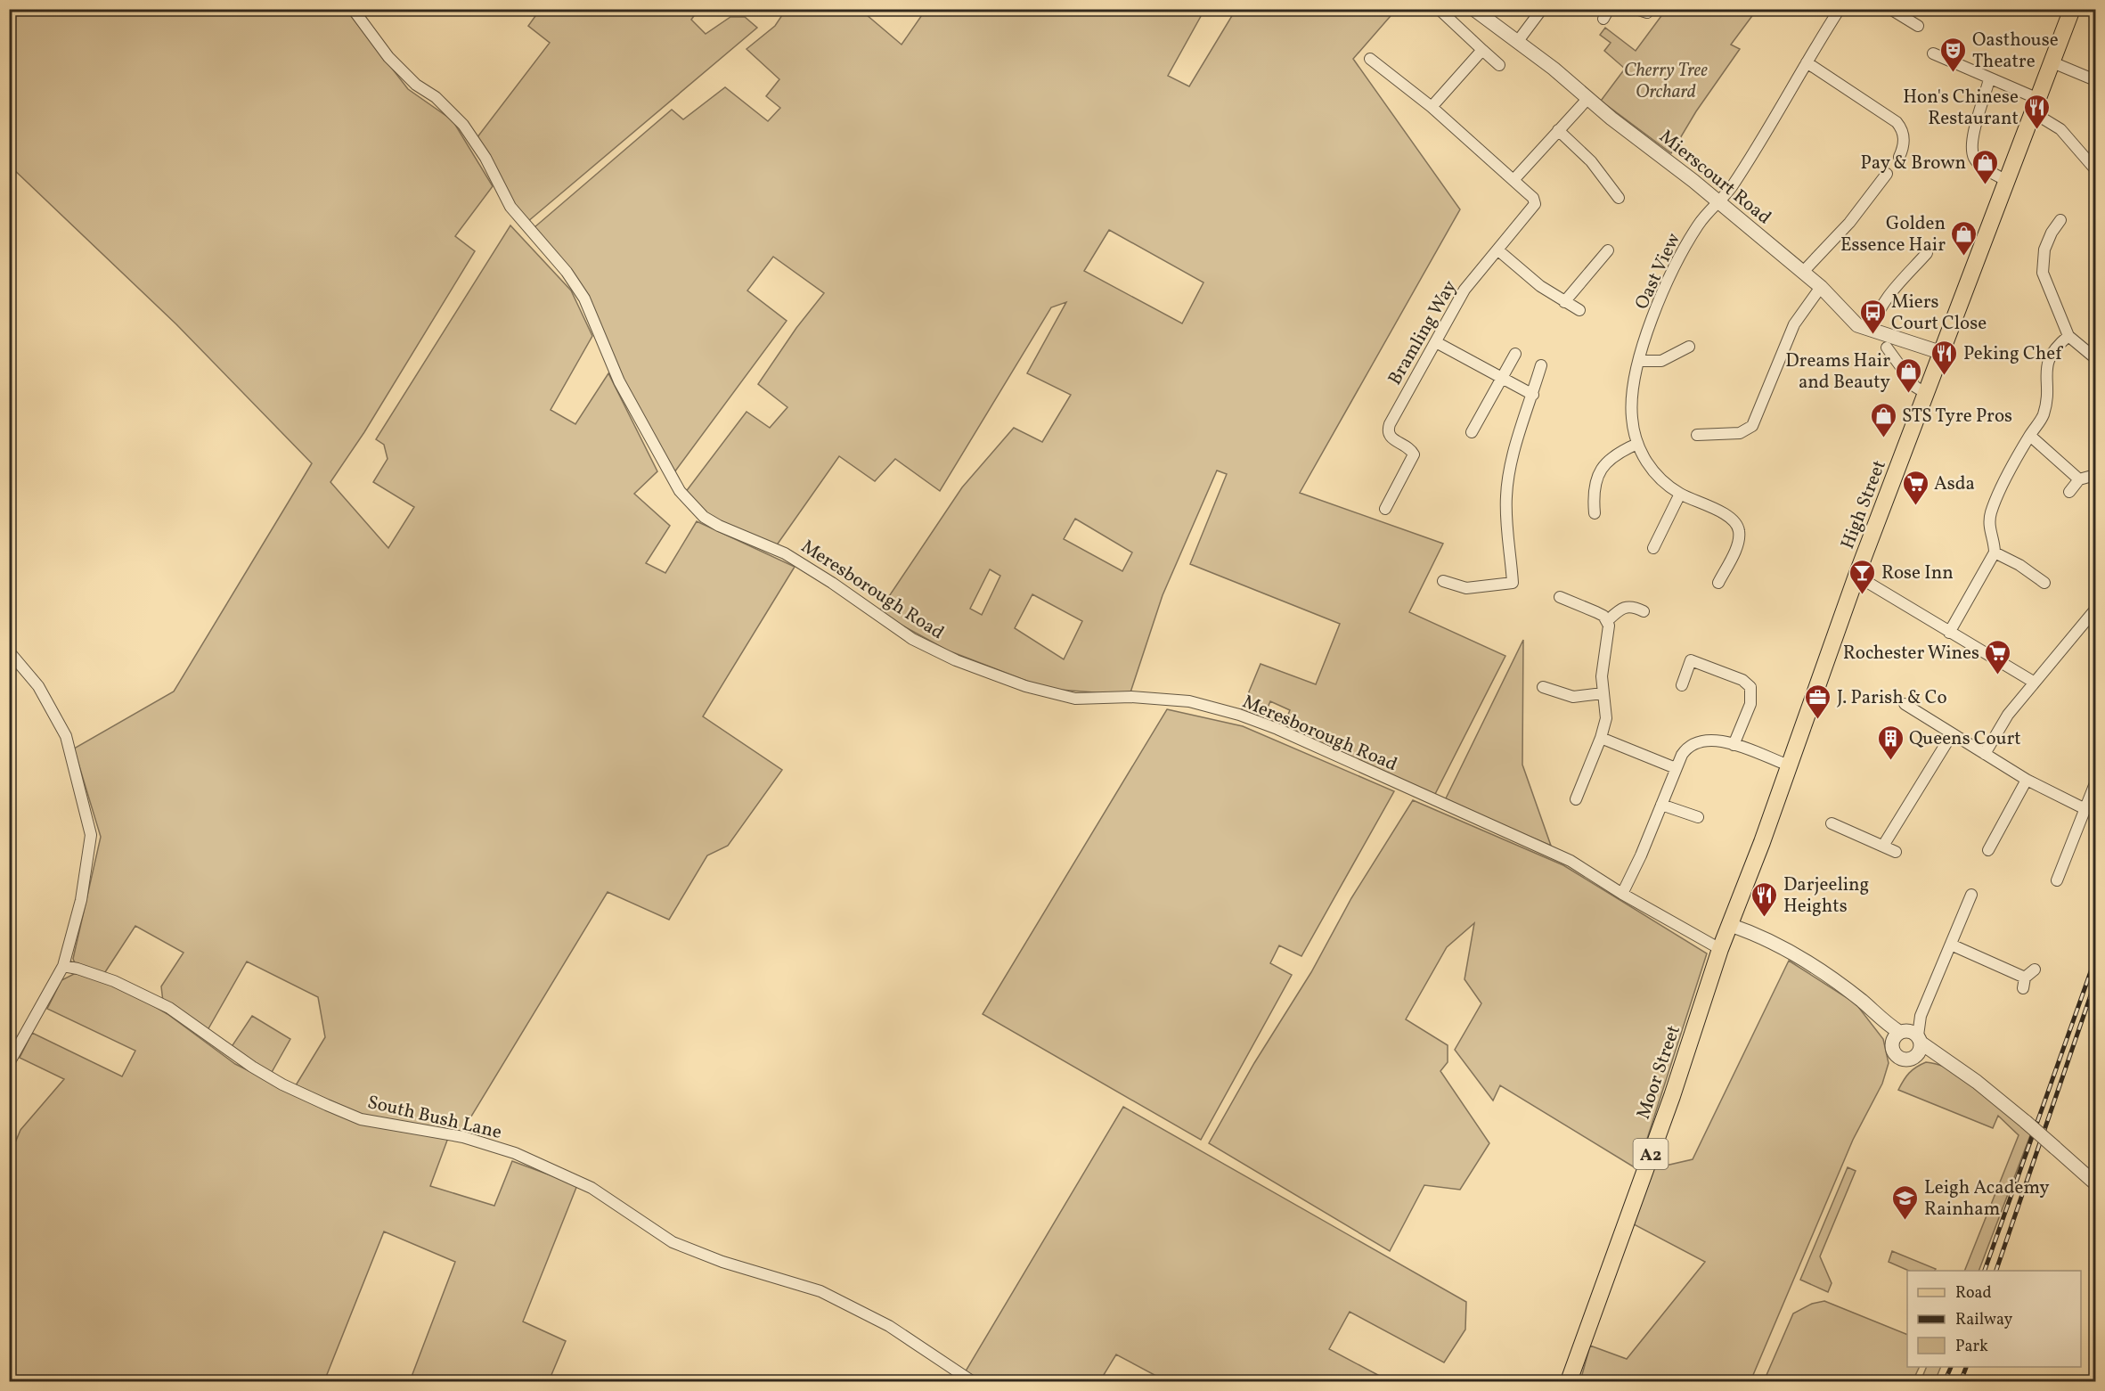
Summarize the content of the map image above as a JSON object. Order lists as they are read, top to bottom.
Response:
{
  "streets": {
    "main road": ["High Street", "Moor Street", "A2"],
    "street": [
      "Mierscourt Road",
      "Oast View",
      "Bramling Way",
      "Meresborough Road",
      "South Bush Lane"
    ]
  },
  "crossings": [
    ["Mierscourt Road", "Oast View"],
    ["Mierscourt Road", "High Street"],
    ["High Street", "Moor Street"],
    ["Meresborough Road", "Moor Street"]
  ],
  "parks": ["Cherry Tree Orchard"],
  "places": {
    "theatre": ["Oasthouse Theatre"],
    "restaurant": ["Hon's Chinese Restaurant", "Peking Chef", "Darjeeling Heights"],
    "shop": [
      "Pay & Brown",
      "Golden Essence Hair",
      "Dreams Hair and Beauty",
      "STS Tyre Pros"
    ],
    "bus stop": ["Miers Court Close"],
    "supermarket": ["Asda", "Rochester Wines"],
    "bar": ["Rose Inn"],
    "office": ["J. Parish & Co"],
    "building": ["Queens Court"],
    "school or university": ["Leigh Academy Rainham"]
  },
  "legend": ["Road", "Railway", "Park"]
}
